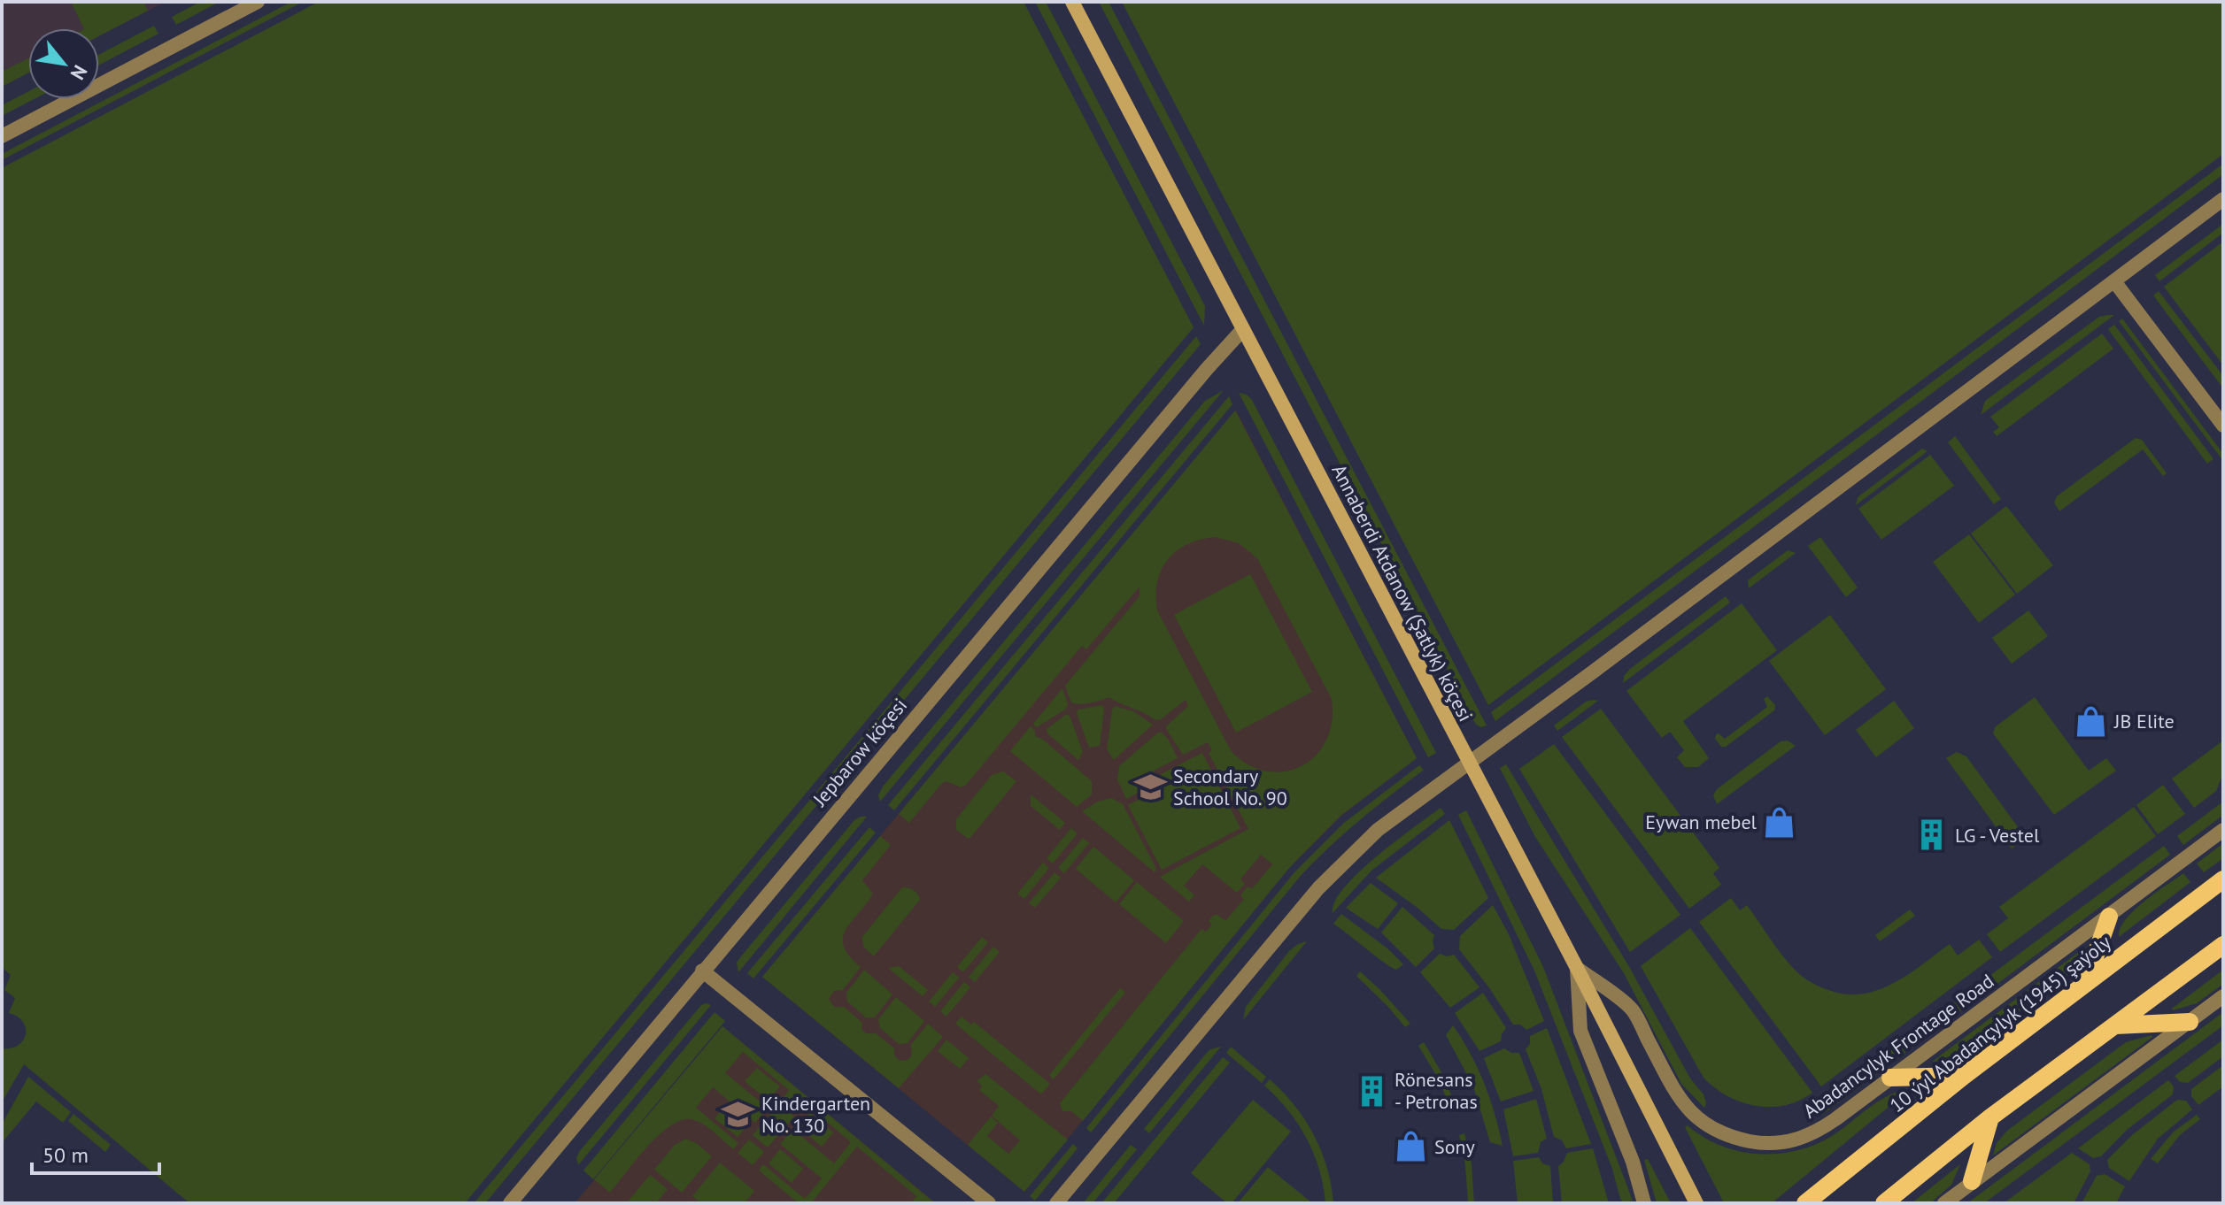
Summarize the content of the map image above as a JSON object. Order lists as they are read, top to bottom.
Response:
{
  "streets": {
    "main road": ["10 ýyl Abadançylyk (1945) şaýoly"],
    "street": ["Annaberdi Atdanow (Şatlyk) köçesi", "Jepbarow köçesi", "Abadancylyk Frontage Road"]
  },
  "crossings": [
    ["Annaberdi Atdanow (Şatlyk) köçesi", "Jepbarow köçesi"],
    ["Annaberdi Atdanow (Şatlyk) köçesi", "Abadancylyk Frontage Road"]
  ],
  "places": {
    "shop": ["JB Elite", "Eywan mebel", "Sony"],
    "school or university": ["Secondary School No. 90", "Kindergarten No. 130"],
    "building": ["LG - Vestel", "Rönesans - Petronas"]
  },
  "scale_bar": "50 m",
  "north": "bottom right"
}
